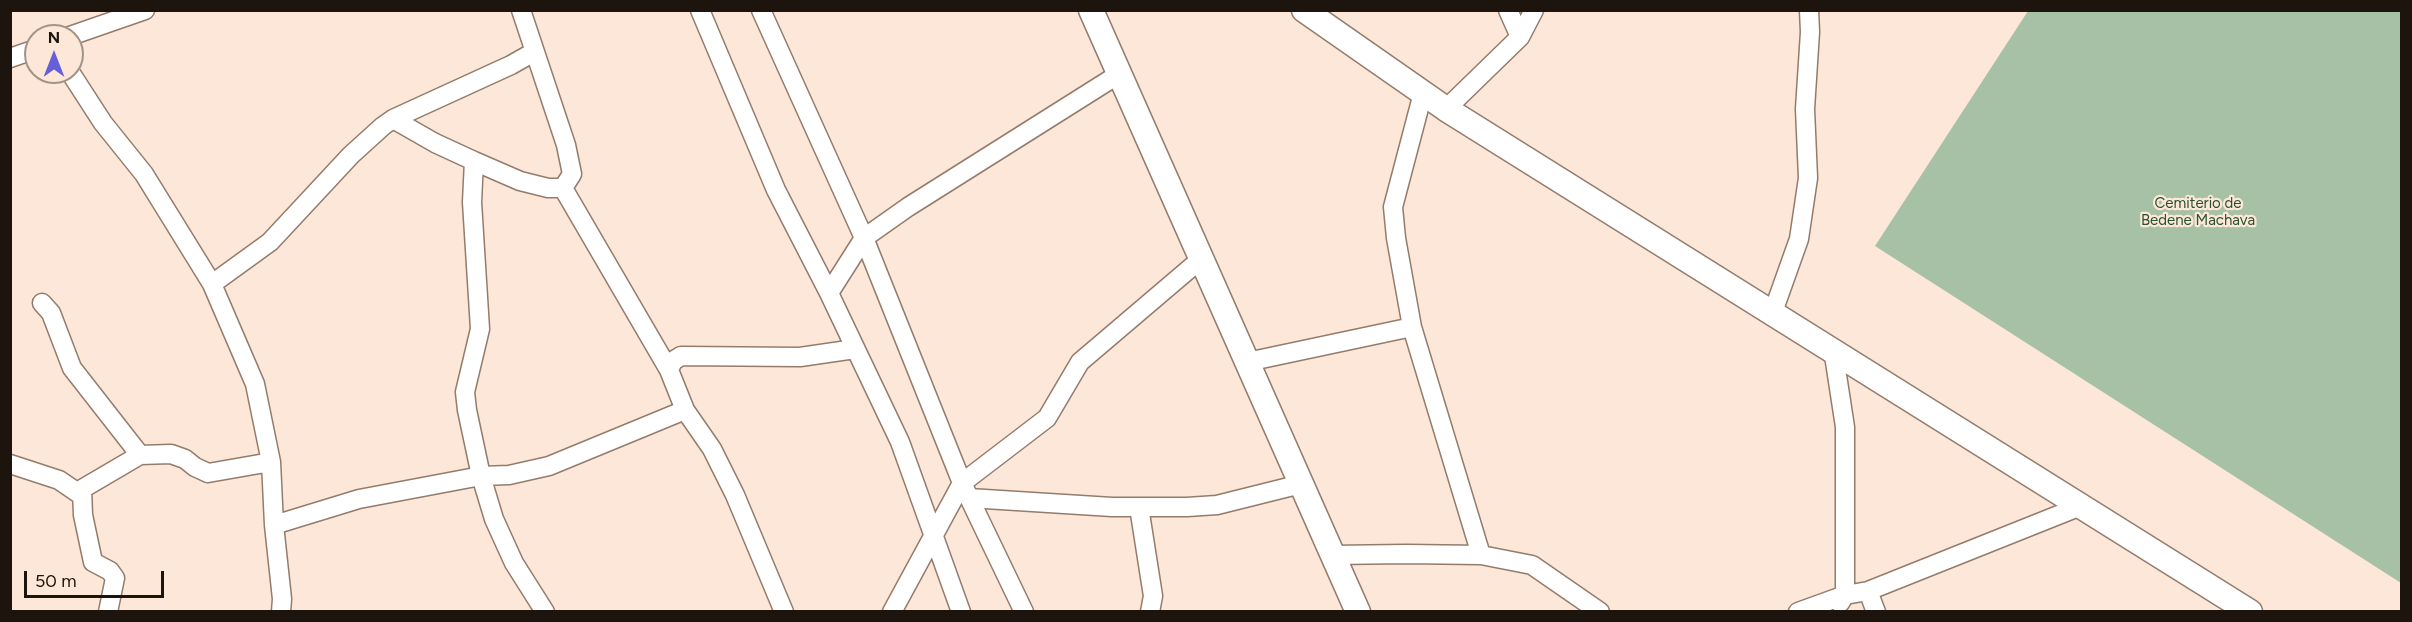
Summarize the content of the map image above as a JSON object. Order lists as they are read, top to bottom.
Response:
{
  "parks": ["Cemiterio de Bedene Machava"],
  "scale_bar": "50 m",
  "north": "top"
}
